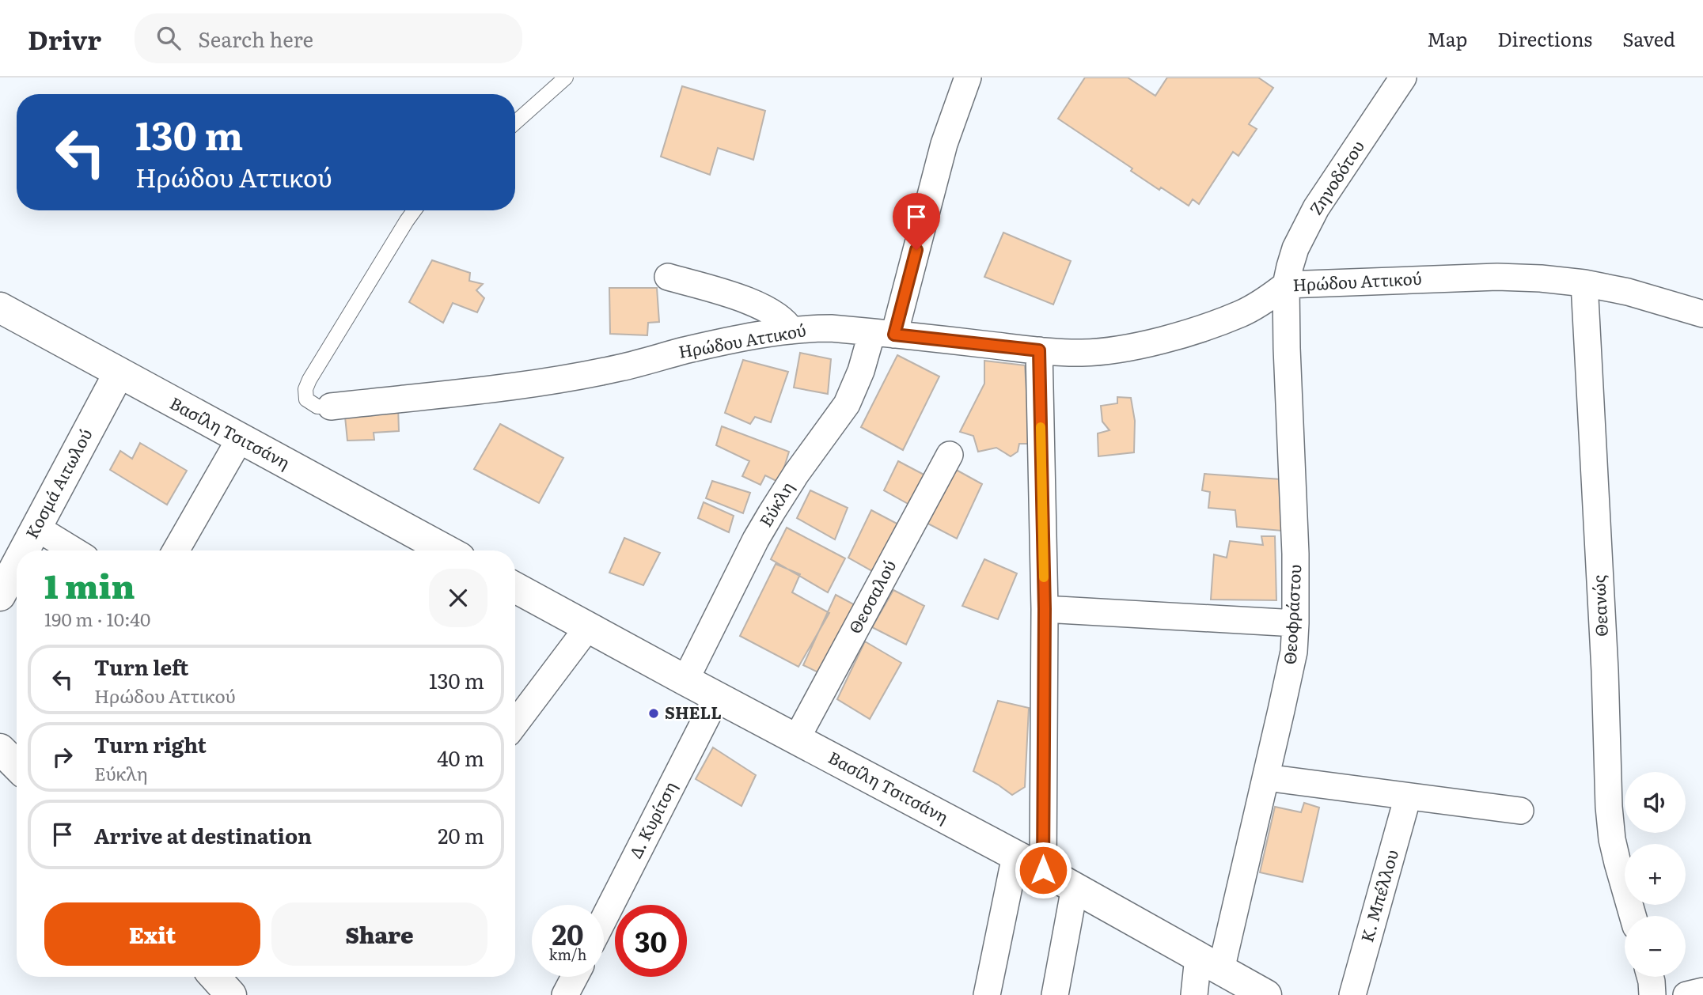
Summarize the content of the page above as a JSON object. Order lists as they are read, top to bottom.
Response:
{
  "streets": {
    "main road": ["Βασίλη Τσιτσάνη", "Κοσμά Αιτωλού"],
    "street": [
      "Ζηνοδότου",
      "Ηρώδου Αττικού",
      "Εύκλη",
      "Θεσσαλού",
      "Θεανώς",
      "Θεοφράστου",
      "Δ. Κυρίτση",
      "Κ. Μπέλλου"
    ]
  },
  "crossings": [
    ["Ζηνοδότου", "Ηρώδου Αττικού"],
    ["Ζηνοδότου", "Θεοφράστου"],
    ["Ηρώδου Αττικού", "Εύκλη"],
    ["Ηρώδου Αττικού", "Θεανώς"],
    ["Ηρώδου Αττικού", "Θεοφράστου"],
    ["Βασίλη Τσιτσάνη", "Κοσμά Αιτωλού"],
    ["Βασίλη Τσιτσάνη", "Εύκλη"],
    ["Βασίλη Τσιτσάνη", "Θεσσαλού"],
    ["Βασίλη Τσιτσάνη", "Θεοφράστου"],
    ["Βασίλη Τσιτσάνη", "Δ. Κυρίτση"]
  ],
  "places": ["SHELL"],
  "page": {
    "header": "Drivr",
    "search": "Search here",
    "nav": ["Map", "Directions", "Saved"],
    "turn": ["130 m", "Ηρώδου Αττικού"],
    "heading": ["1 min", "190 m · 10:40"],
    "list": [
      {
        "name": "Turn left",
        "note": "Ηρώδου Αττικού",
        "value": "130 m"
      },
      {
        "name": "Turn right",
        "note": "Εύκλη",
        "value": "40 m"
      },
      {
        "name": "Arrive at destination",
        "value": "20 m"
      }
    ],
    "map_buttons": ["+", "−"],
    "buttons": ["Exit", "Share"],
    "speed": "20 km/h",
    "limit": "30"
  }
}
